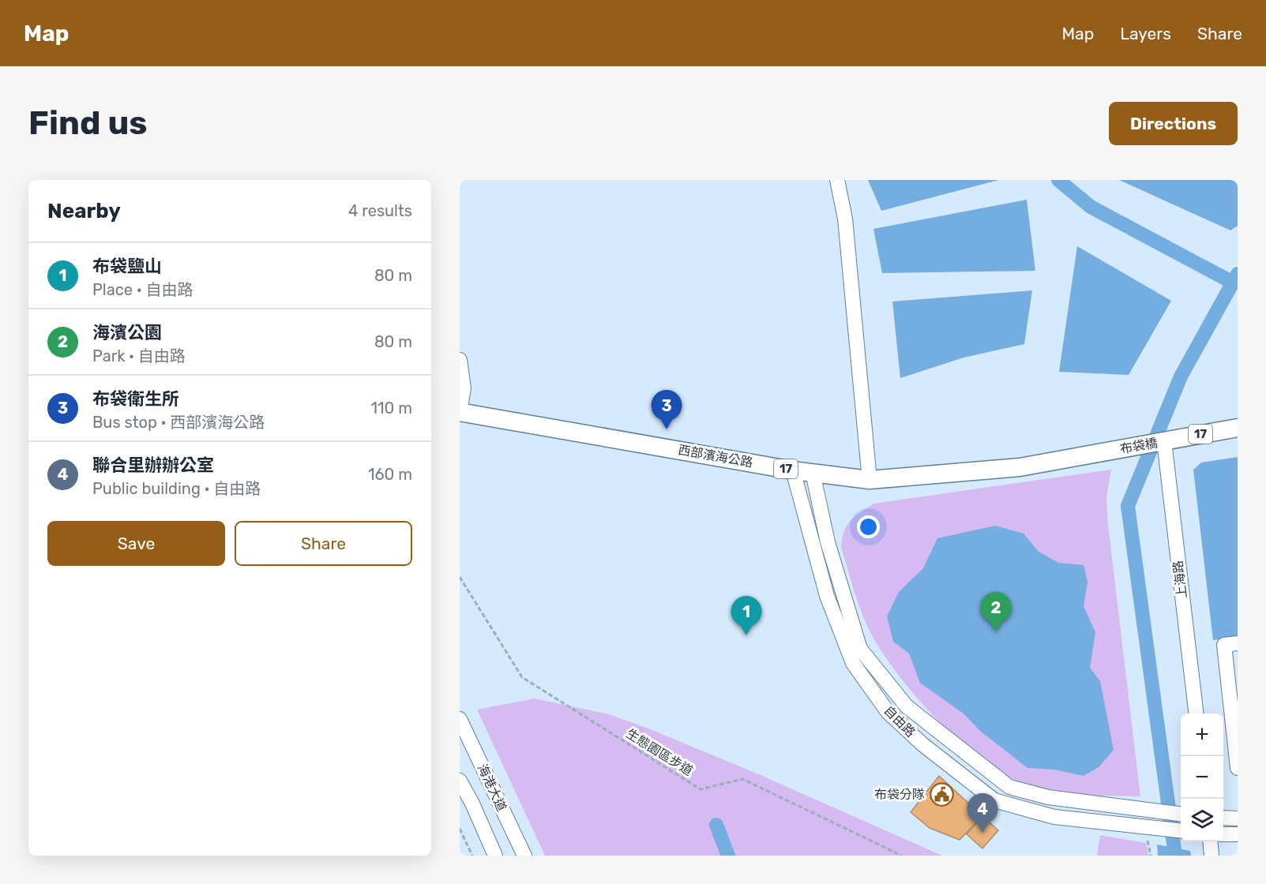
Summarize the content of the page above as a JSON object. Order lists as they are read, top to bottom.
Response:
{
  "streets": {
    "main road": ["17", "布袋橋", "西部濱海公路"],
    "street": ["上海路", "自由路", "海港大道"],
    "path": ["生態園區步道"]
  },
  "crossings": [
    ["17", "布袋橋"],
    ["17", "上海路"],
    ["布袋橋", "西部濱海公路"],
    ["布袋橋", "上海路"],
    ["西部濱海公路", "自由路"]
  ],
  "places": {
    "public building": ["布袋分隊"]
  },
  "page": {
    "header": "Map",
    "nav": ["Map", "Layers", "Share"],
    "buttons": [
      "Directions",
      ["Save", "Share"]
    ],
    "title": "Find us",
    "heading": ["Nearby", "4 results"],
    "list": [
      {
        "mark": "1",
        "name": "布袋鹽山",
        "note": "Place · 自由路",
        "value": "80 m"
      },
      {
        "mark": "2",
        "name": "海濱公園",
        "note": "Park · 自由路",
        "value": "80 m"
      },
      {
        "mark": "3",
        "name": "布袋衛生所",
        "note": "Bus stop · 西部濱海公路",
        "value": "110 m"
      },
      {
        "mark": "4",
        "name": "聯合里辦辦公室",
        "note": "Public building · 自由路",
        "value": "160 m"
      }
    ],
    "pins": [
      "3",
      "2",
      "1",
      "4"
    ],
    "map_buttons": ["+", "−"]
  }
}
